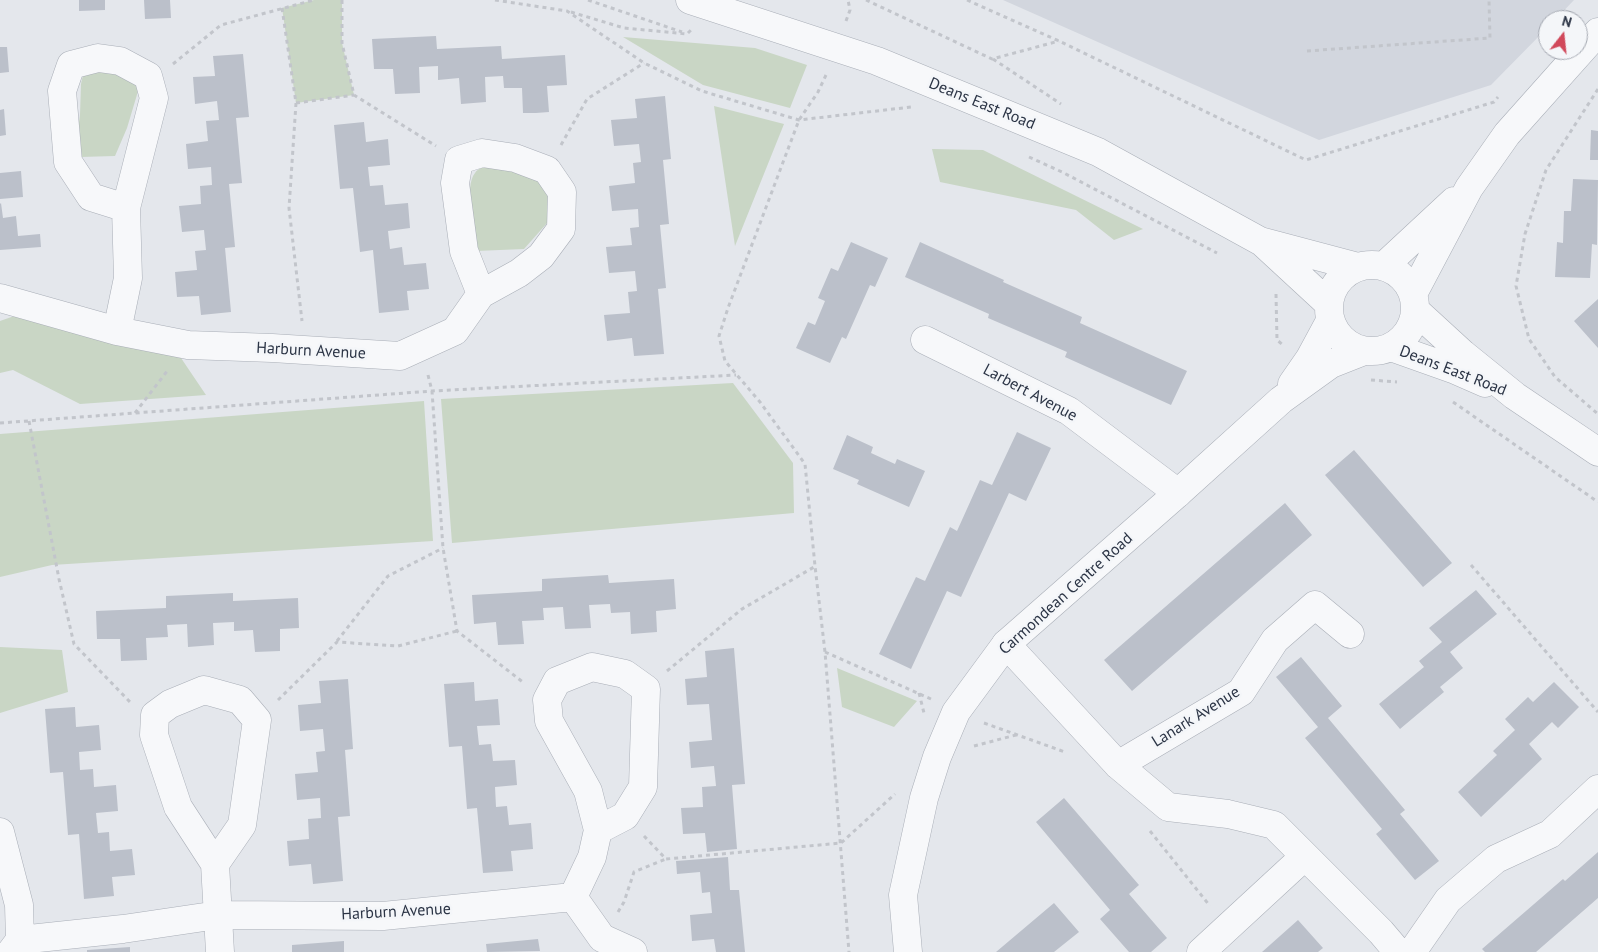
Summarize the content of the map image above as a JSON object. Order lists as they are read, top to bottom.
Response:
{
  "streets": {
    "street": [
      "Deans East Road",
      "Harburn Avenue",
      "Larbert Avenue",
      "Carmondean Centre Road",
      "Lanark Avenue"
    ]
  },
  "crossings": [
    ["Deans East Road", "Carmondean Centre Road"],
    ["Larbert Avenue", "Carmondean Centre Road"]
  ],
  "north": "top"
}
